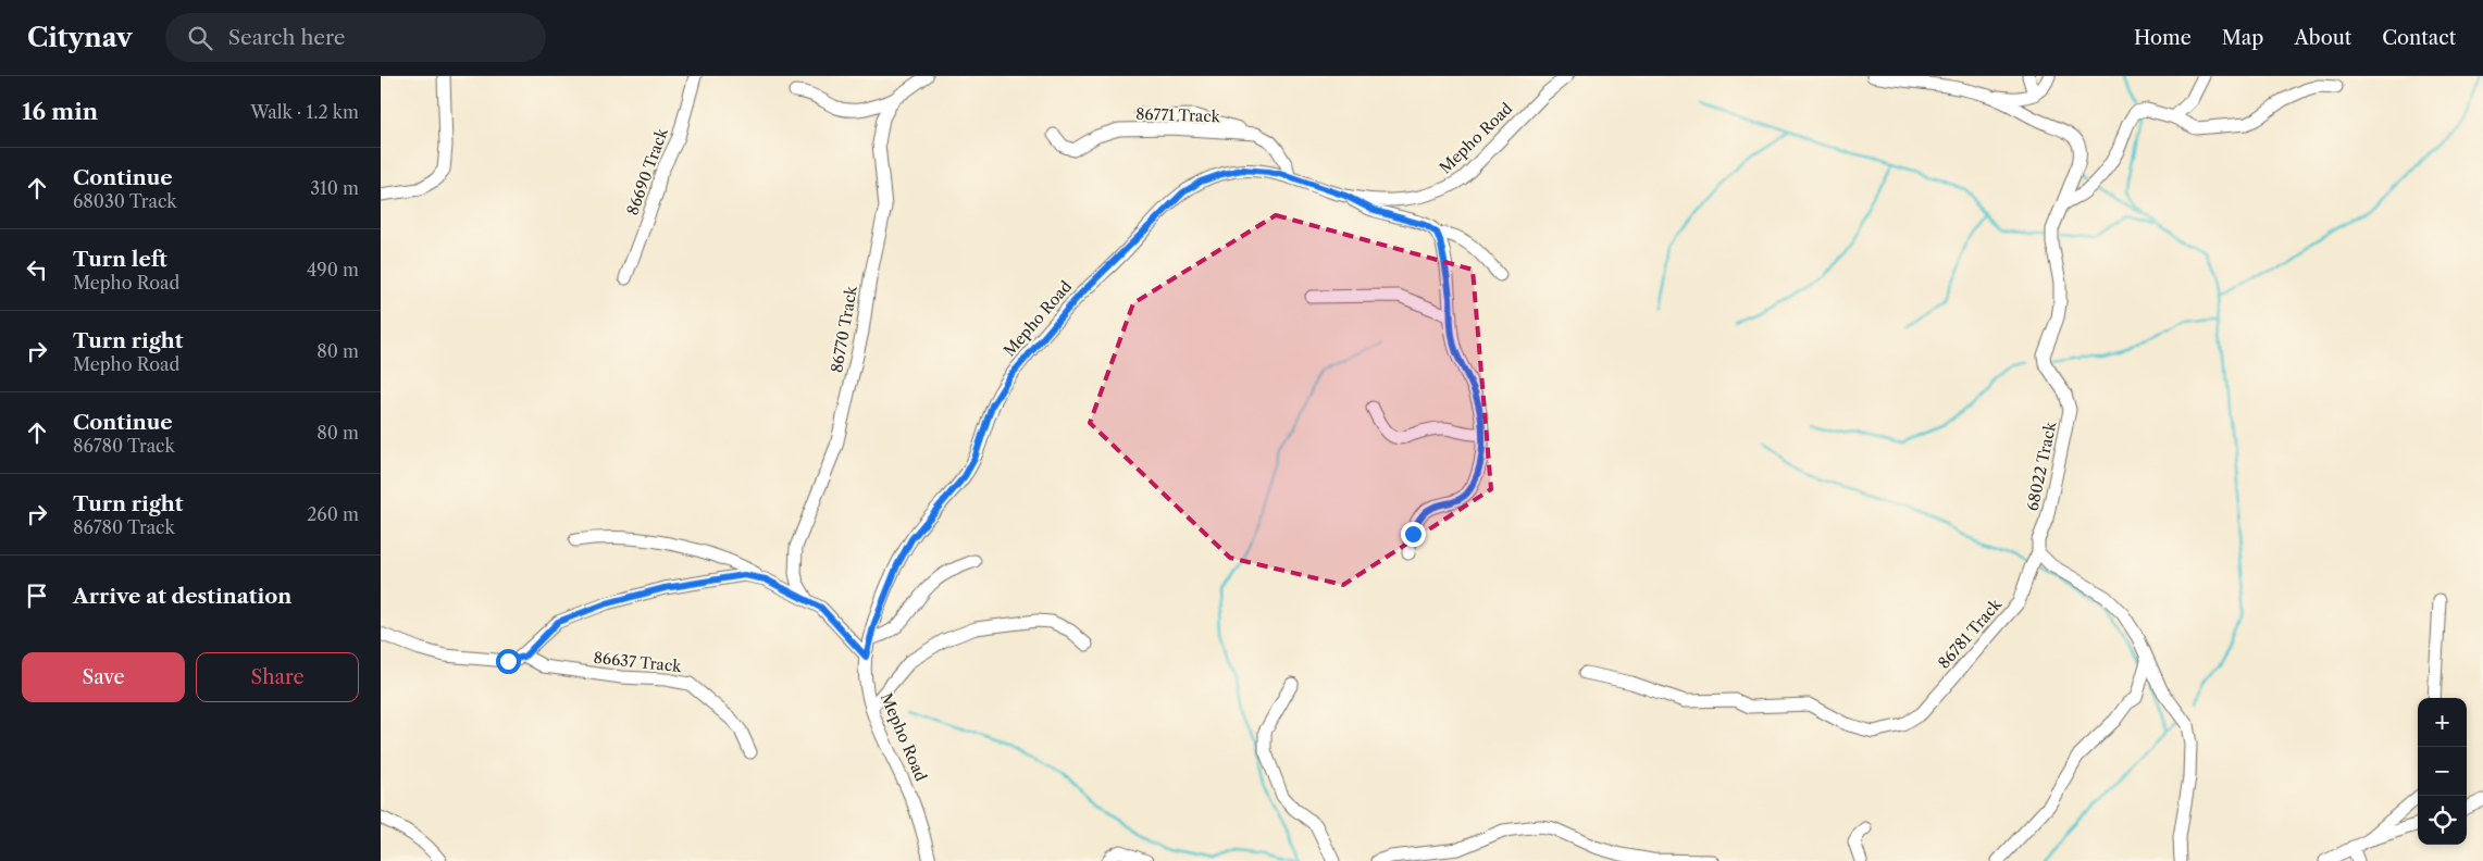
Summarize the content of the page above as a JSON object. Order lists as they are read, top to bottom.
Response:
{
  "streets": {
    "street": [
      "86771 Track",
      "Mepho Road",
      "86690 Track",
      "86770 Track",
      "68022 Track",
      "86781 Track",
      "86637 Track"
    ]
  },
  "crossings": [
    ["68022 Track", "86781 Track"]
  ],
  "page": {
    "header": "Citynav",
    "search": "Search here",
    "nav": [
      "Home",
      "Map",
      "About",
      "Contact"
    ],
    "heading": ["16 min", "Walk · 1.2 km"],
    "list": [
      ["Continue", "68030 Track", "310 m"],
      ["Turn left", "Mepho Road", "490 m"],
      ["Turn right", "Mepho Road", "80 m"],
      ["Continue", "86780 Track", "80 m"],
      ["Turn right", "86780 Track", "260 m"],
      "Arrive at destination"
    ],
    "buttons": ["Save", "Share"],
    "map_buttons": ["+", "−"]
  }
}
